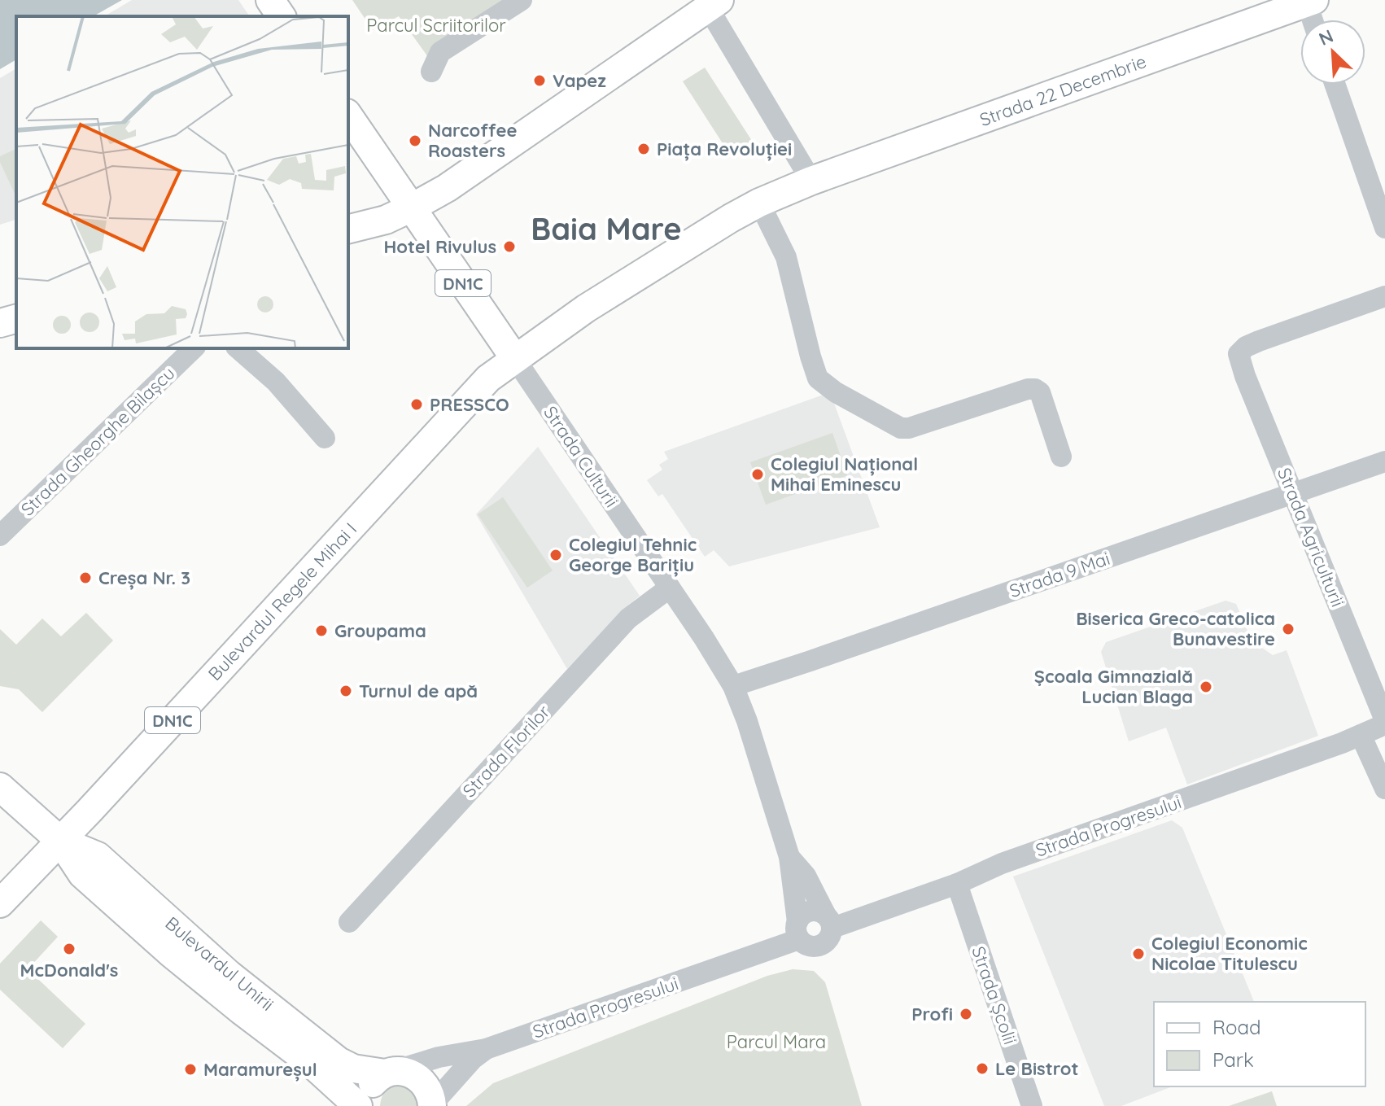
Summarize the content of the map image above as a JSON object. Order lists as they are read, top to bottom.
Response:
{
  "streets": {
    "main road": [
      "Strada 22 Decembrie",
      "DN1C",
      "Strada Culturii",
      "Bulevardul Regele Mihai I",
      "Bulevardul Unirii"
    ],
    "street": [
      "Strada Gheorghe Bilașcu",
      "Strada Agriculturii",
      "Strada 9 Mai",
      "Strada Florilor",
      "Strada Progresului",
      "Strada Școlii"
    ]
  },
  "crossings": [
    ["Strada Culturii", "Strada 9 Mai"],
    ["Strada Culturii", "Bulevardul Regele Mihai I"],
    ["Strada Culturii", "Strada Florilor"],
    ["Strada Culturii", "Strada Progresului"],
    ["Strada Agriculturii", "Strada 9 Mai"],
    ["Strada Agriculturii", "Strada Progresului"],
    ["Bulevardul Regele Mihai I", "Bulevardul Unirii"],
    ["Strada Progresului", "Bulevardul Unirii"],
    ["Strada Progresului", "Strada Școlii"]
  ],
  "districts": ["Baia Mare"],
  "parks": ["Parcul Scriitorilor", "Parcul Mara"],
  "places": [
    "Vapez",
    "Narcoffee Roasters",
    "Piața Revoluției",
    "Hotel Rivulus",
    "PRESSCO",
    "Colegiul Național Mihai Eminescu",
    "Colegiul Tehnic George Barițiu",
    "Creșa Nr. 3",
    "Biserica Greco-catolica Bunavestire",
    "Groupama",
    "Școala Gimnazială Lucian Blaga",
    "Turnul de apă",
    "McDonald's",
    "Colegiul Economic Nicolae Titulescu",
    "Profi",
    "Le Bistrot",
    "Maramureșul"
  ],
  "legend": ["Road", "Park"],
  "north": "top left"
}
